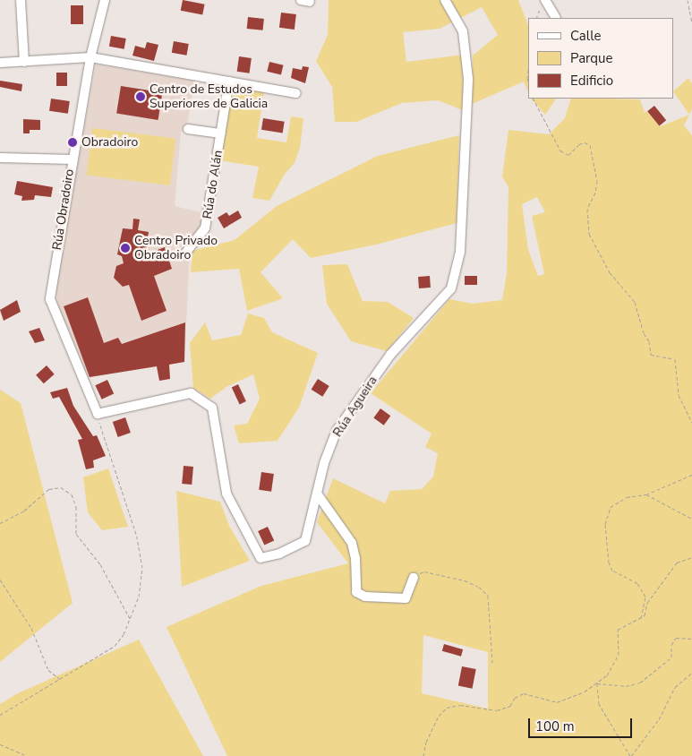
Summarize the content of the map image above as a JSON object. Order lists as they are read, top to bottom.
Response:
{
  "streets": {
    "street": ["Rúa do Alán", "Rúa Obradoiro", "Rúa Agueira"]
  },
  "crossings": [
    ["Rúa Obradoiro", "Rúa Agueira"]
  ],
  "places": ["Centro de Estudos Superiores de Galicia", "Obradoiro", "Centro Privado Obradoiro"],
  "legend": ["Calle", "Parque", "Edificio"],
  "scale_bar": "100 m"
}
